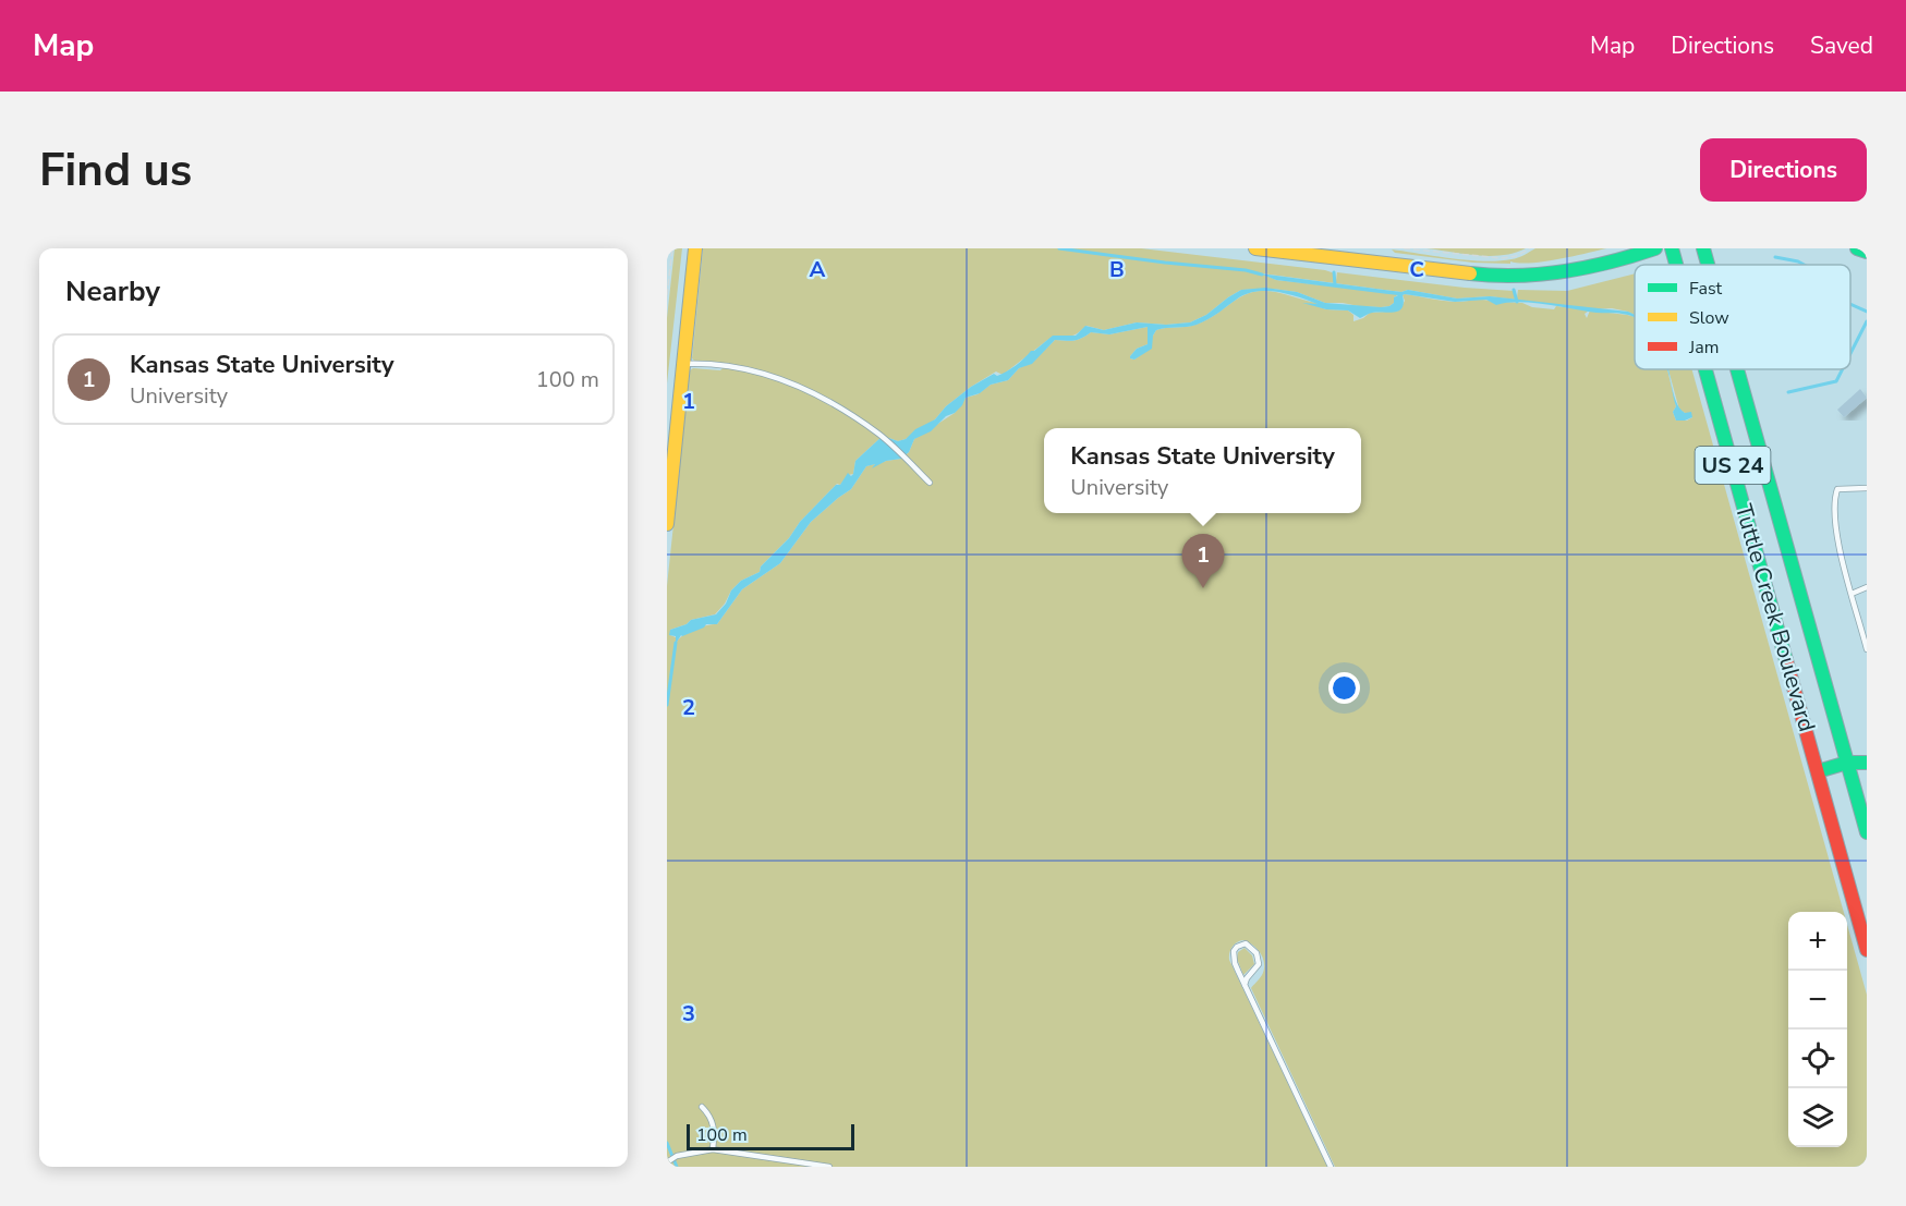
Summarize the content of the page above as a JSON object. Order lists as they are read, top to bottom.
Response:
{
  "streets": {
    "main road": ["US 24", "Tuttle Creek Boulevard"]
  },
  "legend": ["Fast", "Slow", "Jam"],
  "scale_bar": "100 m",
  "page": {
    "header": "Map",
    "nav": ["Map", "Directions", "Saved"],
    "buttons": "Directions",
    "title": "Find us",
    "heading": "Nearby",
    "list": [
      {
        "mark": "1",
        "name": "Kansas State University",
        "note": "University",
        "value": "100 m"
      }
    ],
    "popup": ["Kansas State University", "University"],
    "pins": "1",
    "map_buttons": ["+", "−"],
    "scale": "100 m"
  },
  "grid": {
    "columns": ["A", "B", "C"],
    "rows": ["1", "2", "3"]
  }
}
